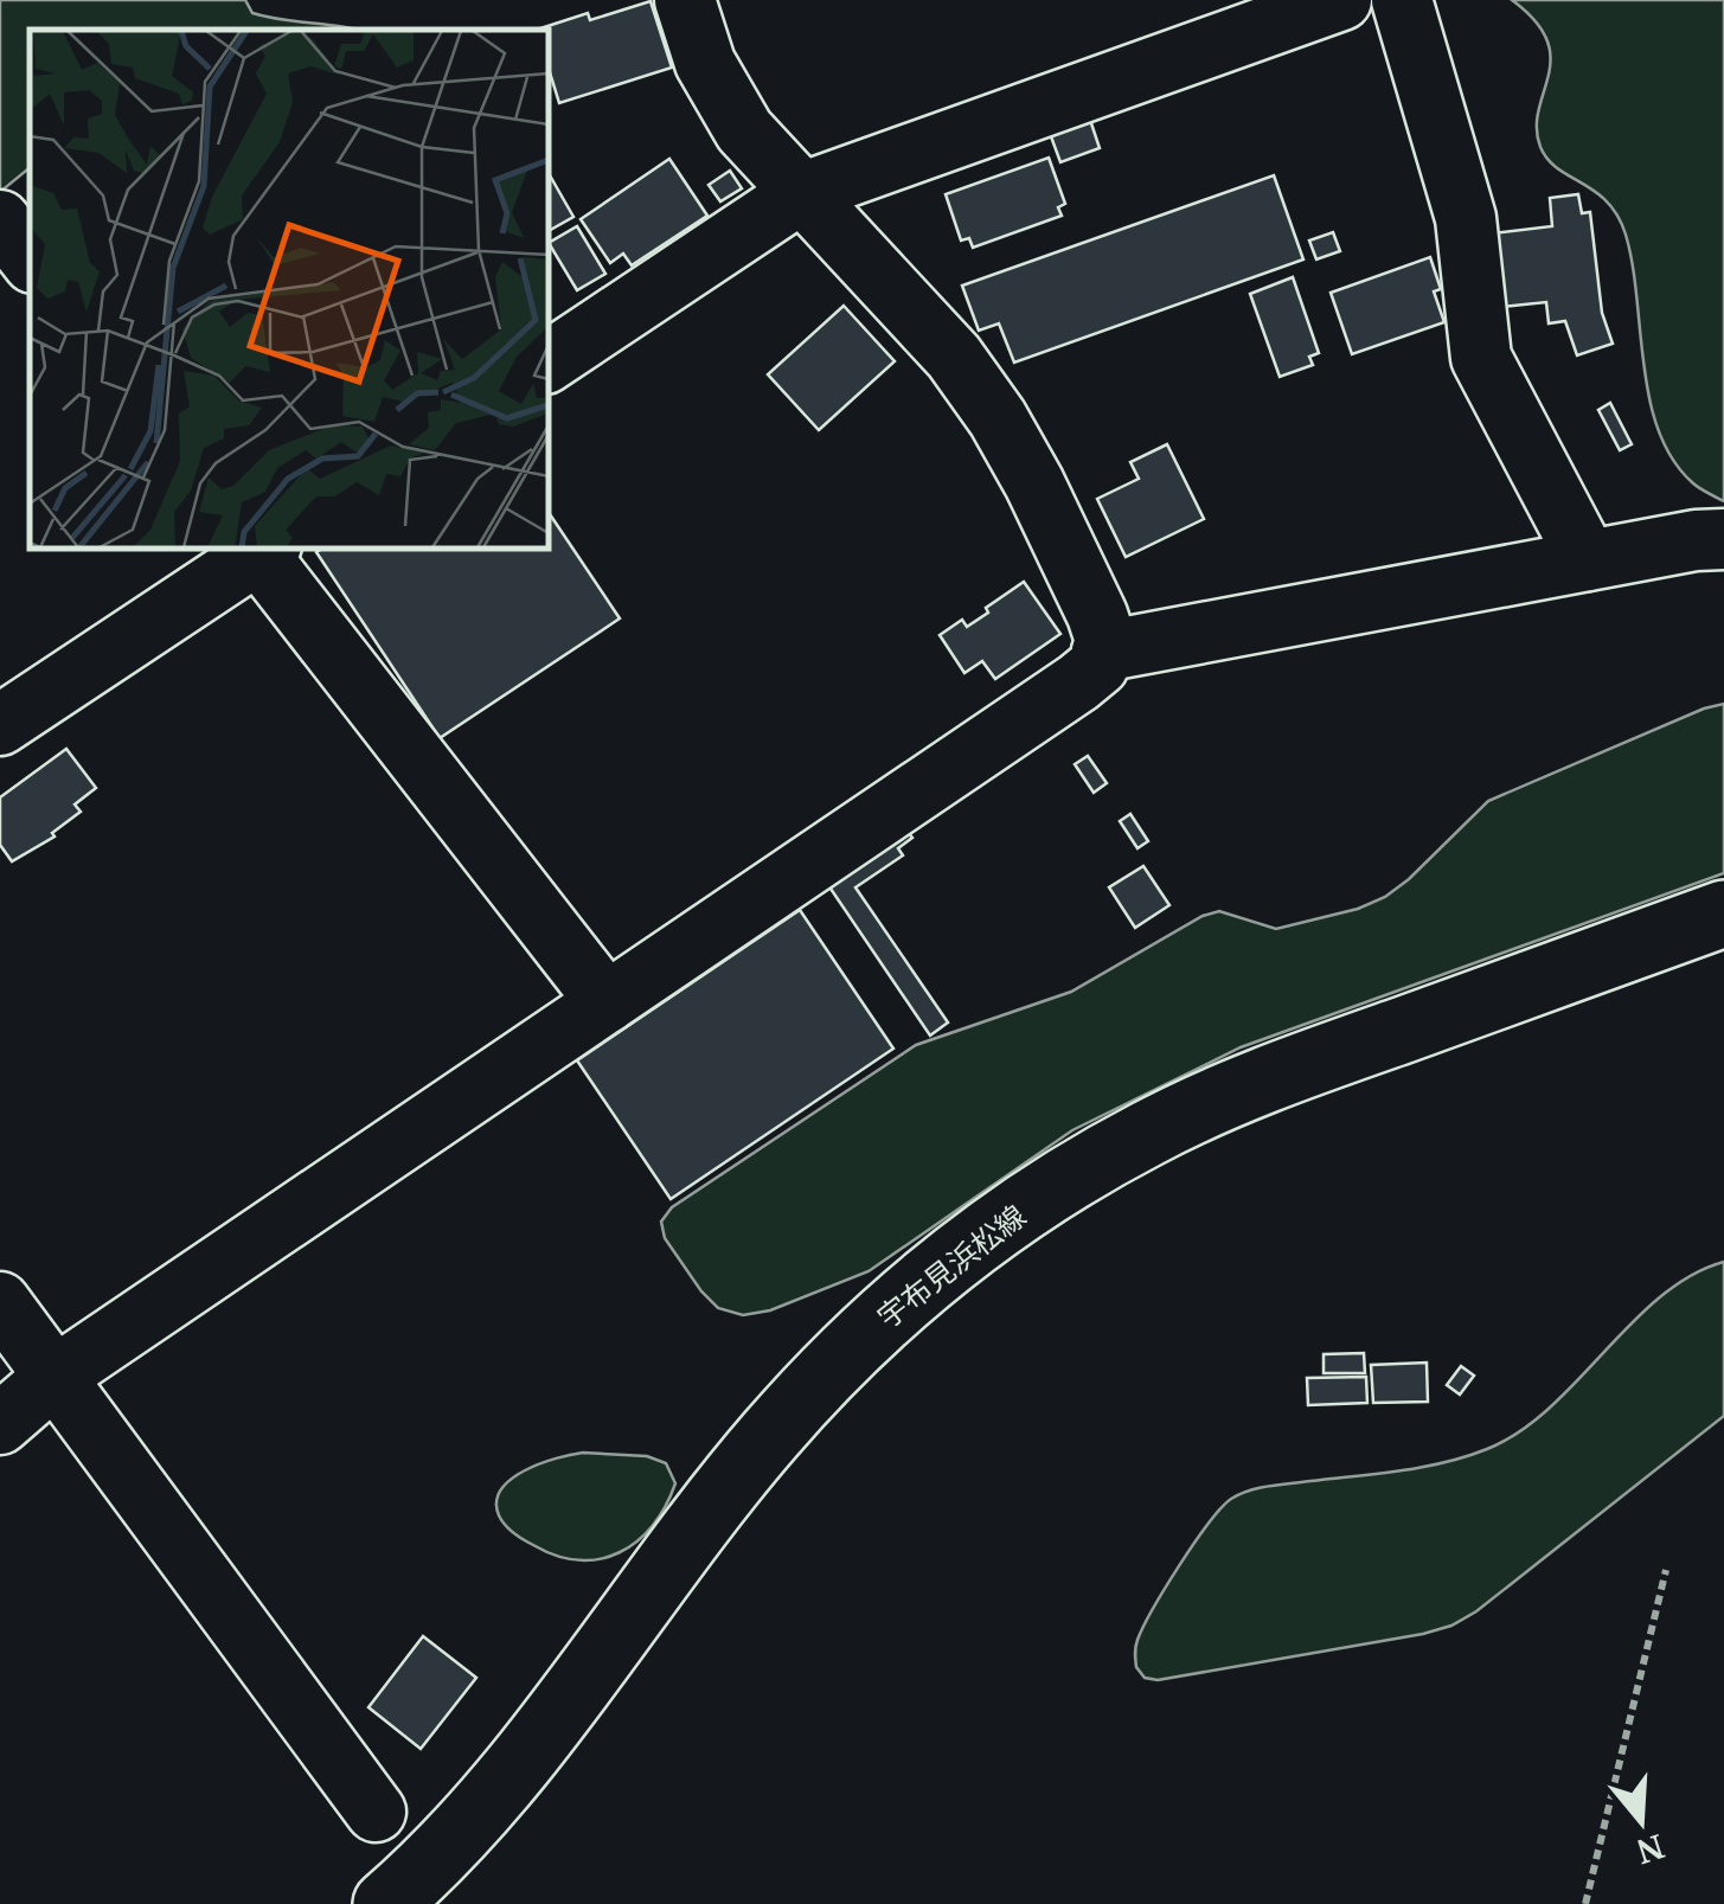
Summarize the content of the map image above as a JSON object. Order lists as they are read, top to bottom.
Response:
{
  "streets": {
    "main road": ["宇布見浜松線"]
  },
  "north": "bottom"
}
